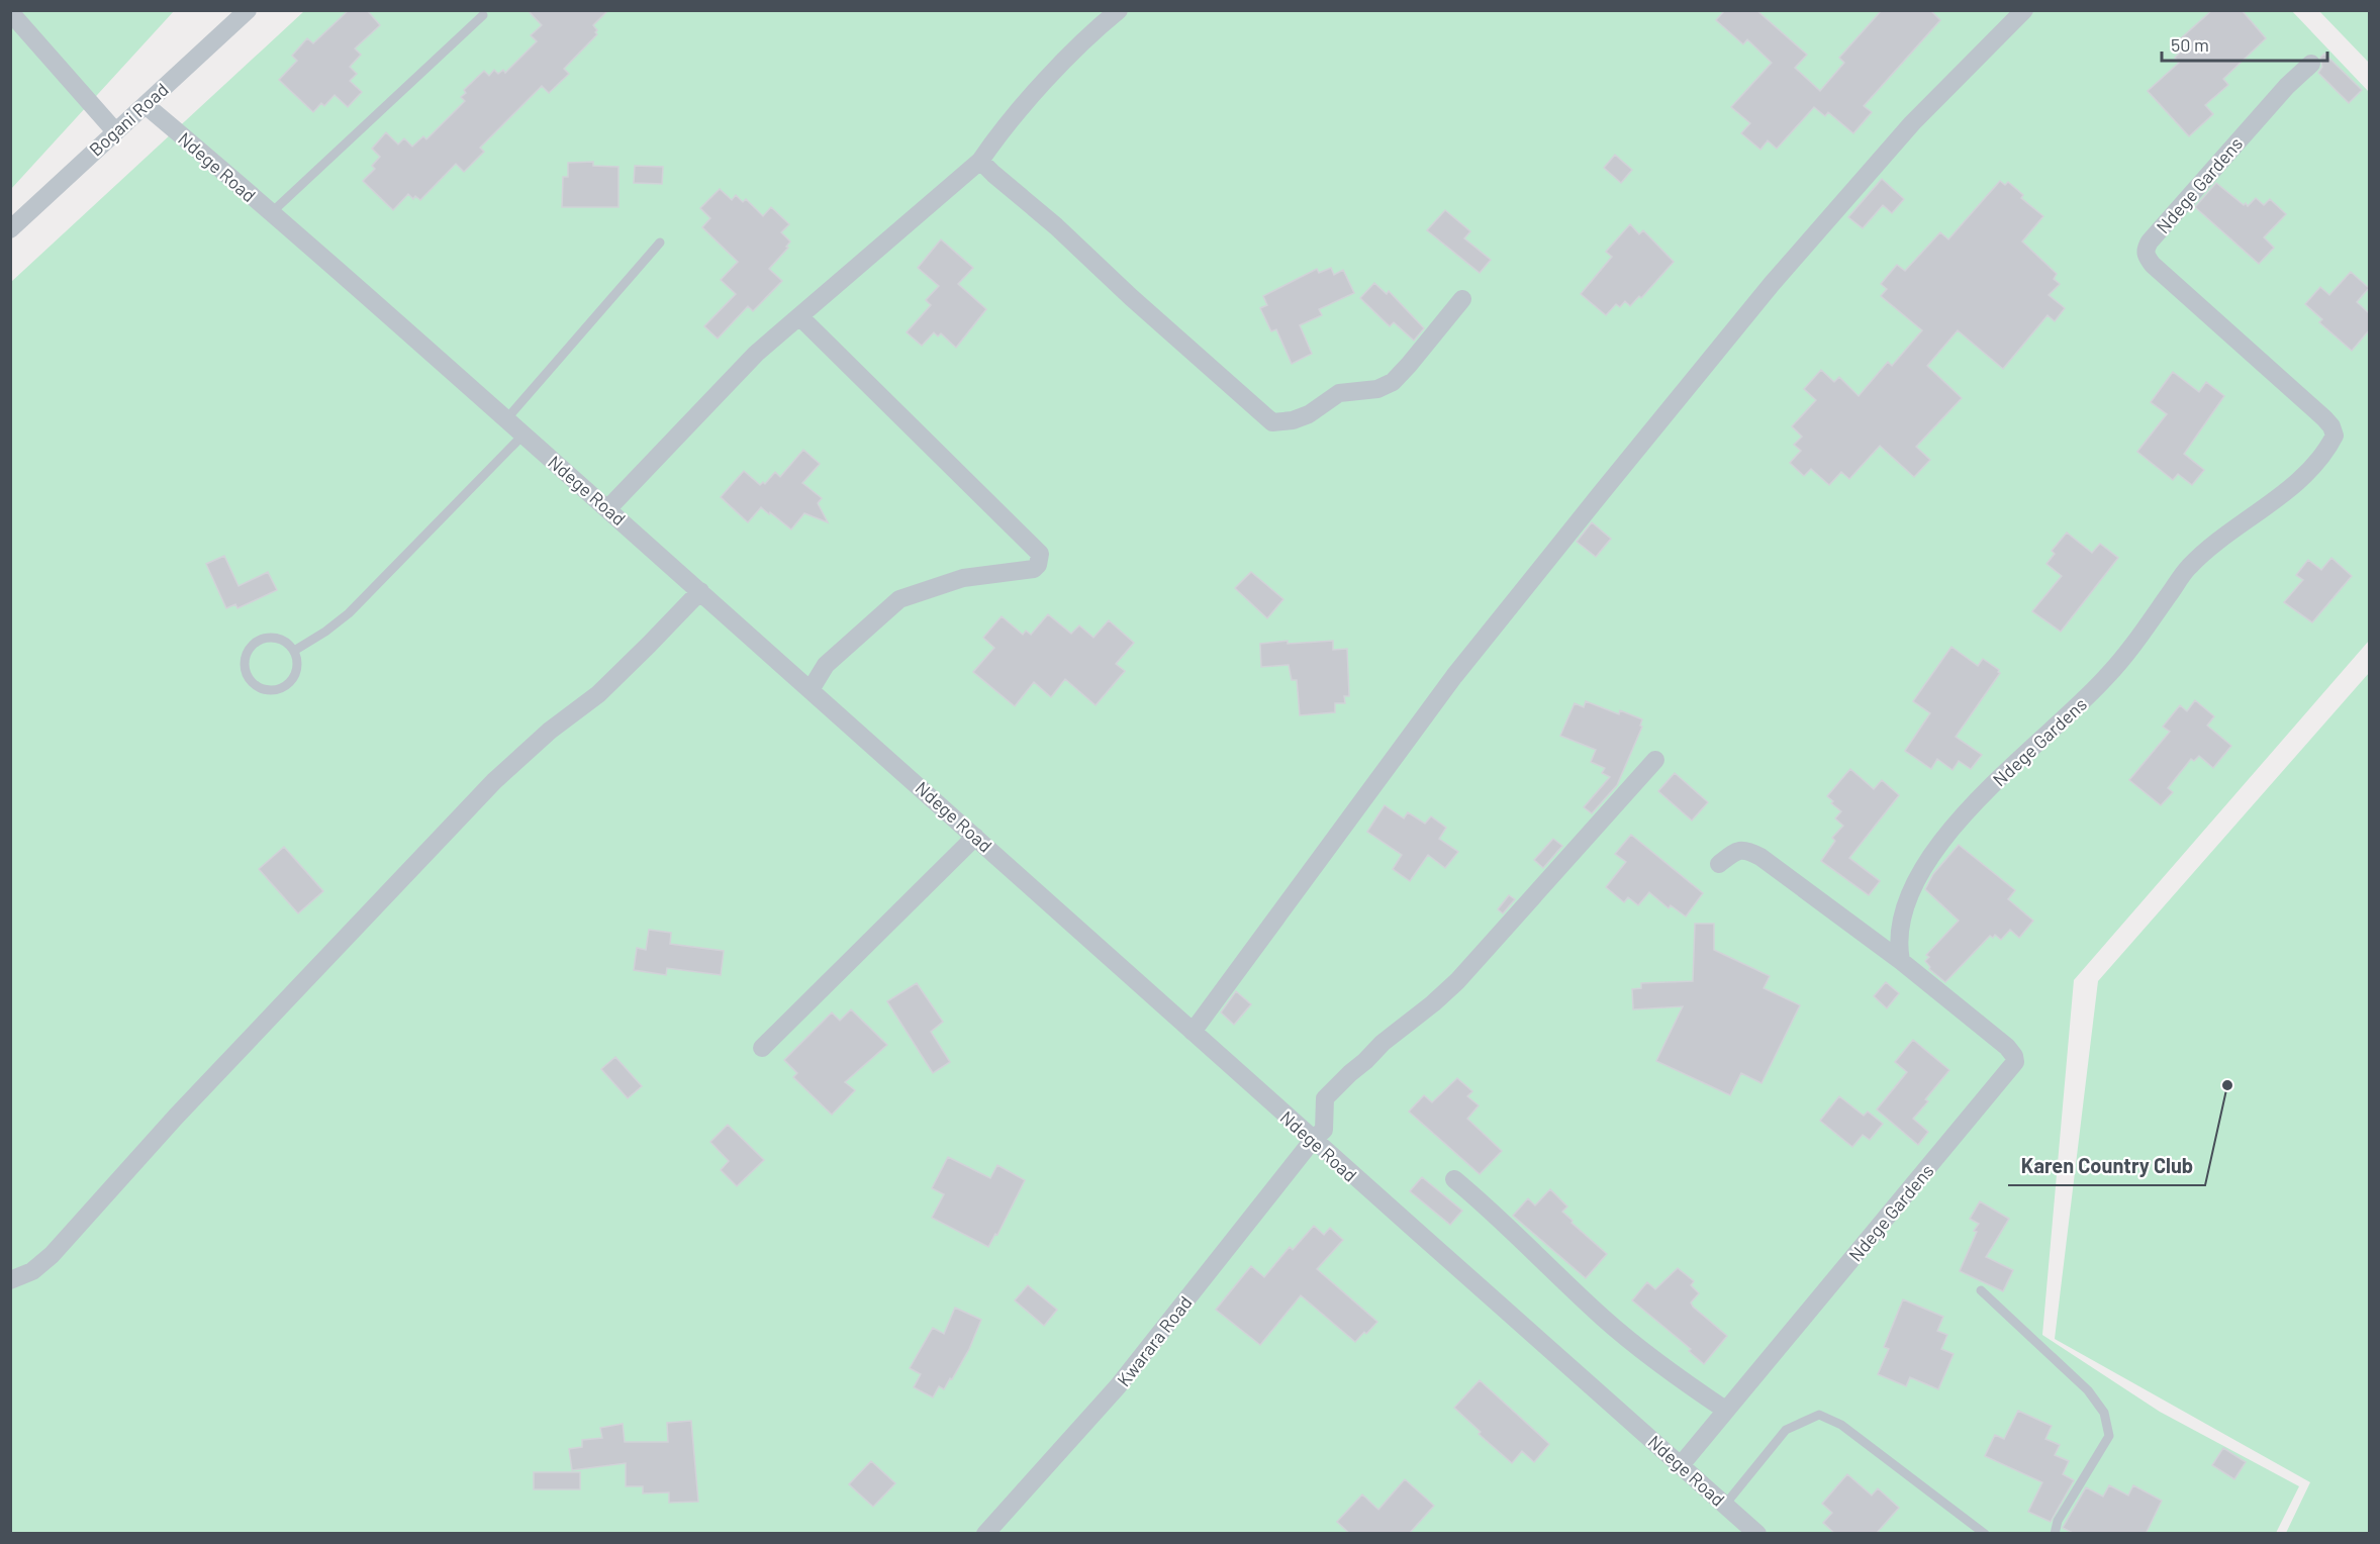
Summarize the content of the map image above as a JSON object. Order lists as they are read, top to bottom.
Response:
{
  "streets": {
    "street": [
      "Bogani Road",
      "Ndege Road",
      "Ndege Gardens",
      "Kwarara Road"
    ]
  },
  "crossings": [
    ["Bogani Road", "Ndege Road"],
    ["Ndege Road", "Ndege Gardens"],
    ["Ndege Road", "Kwarara Road"]
  ],
  "places": ["Karen Country Club"],
  "scale_bar": "50 m"
}
